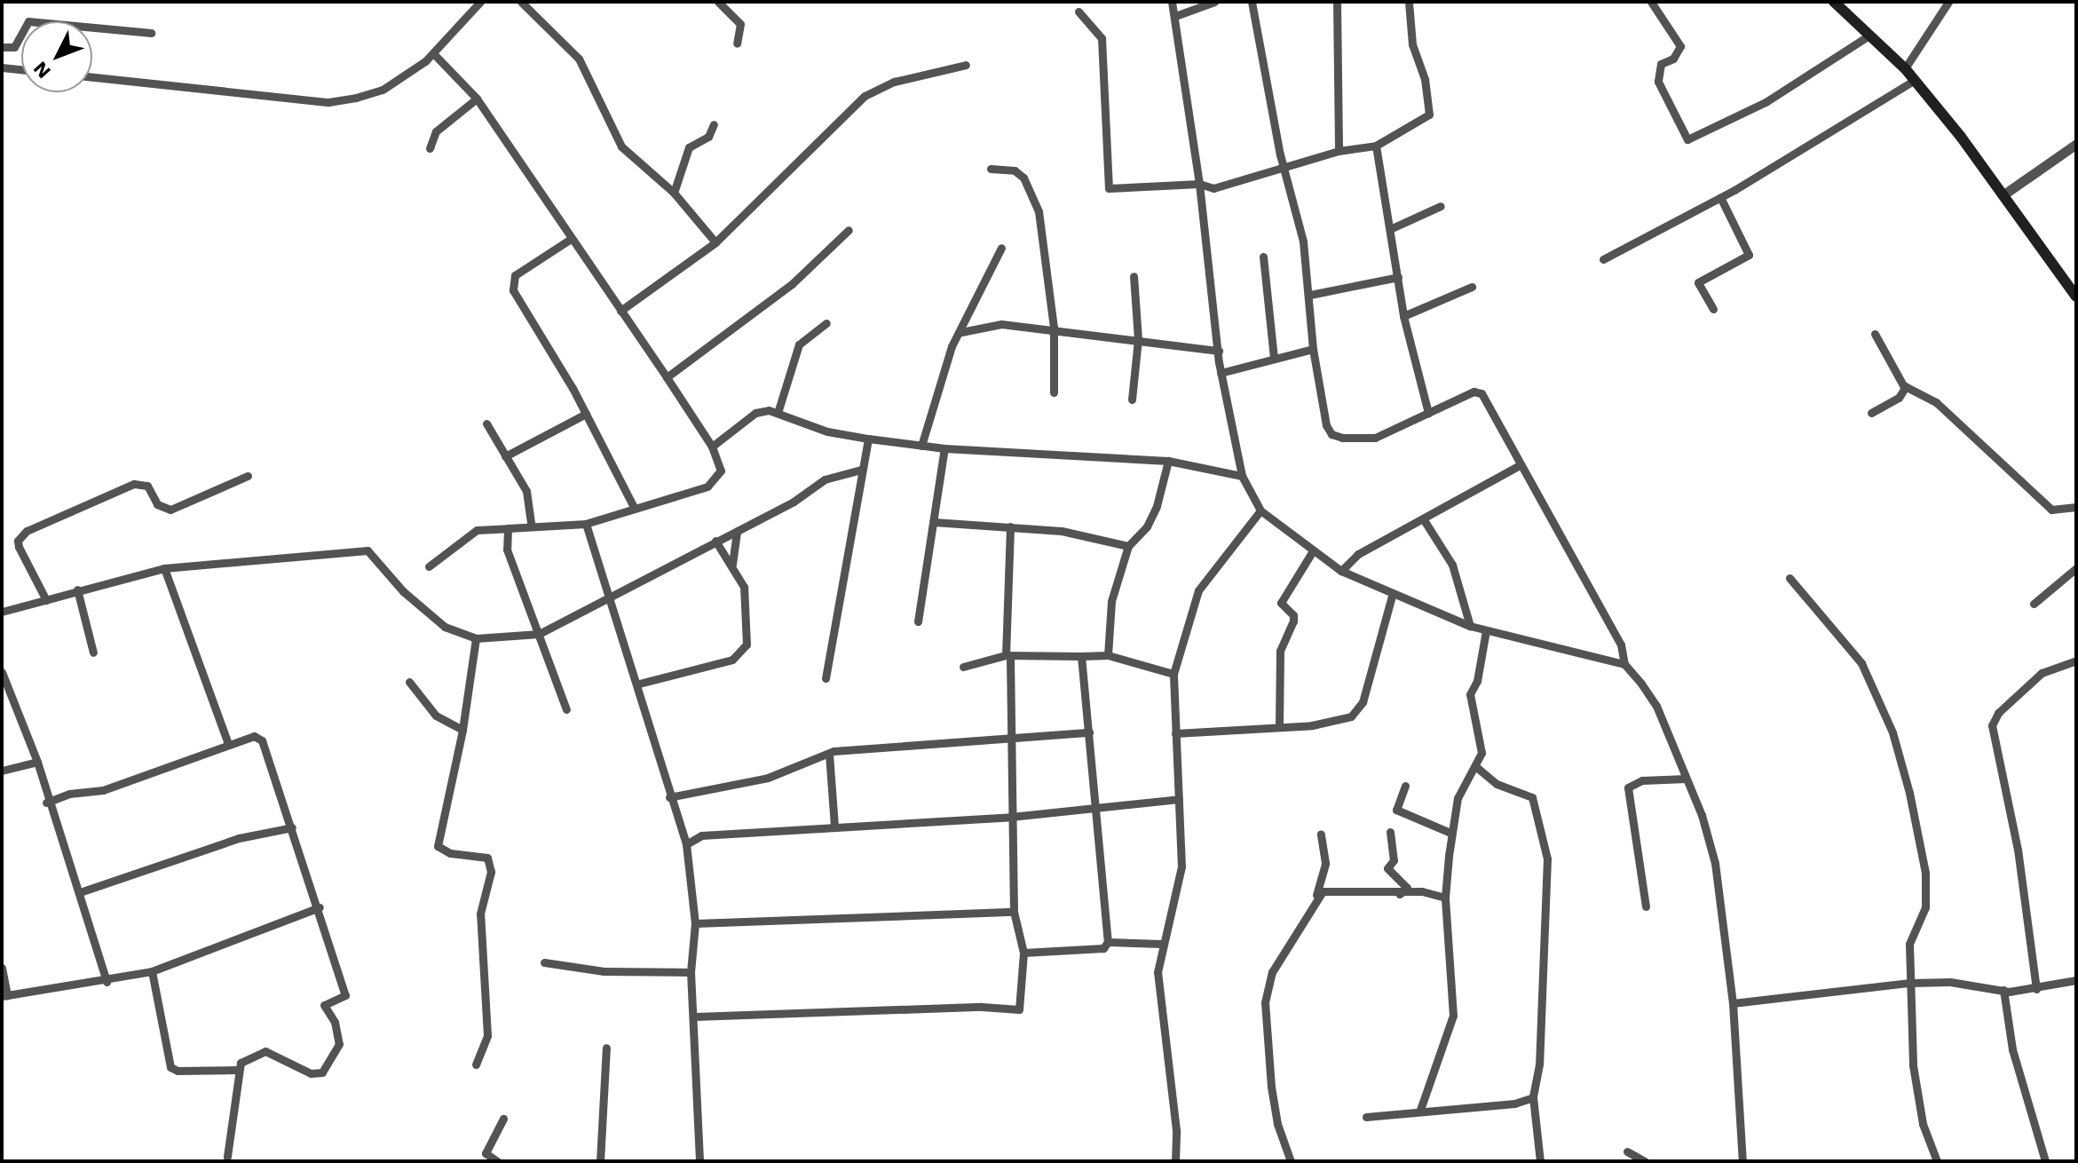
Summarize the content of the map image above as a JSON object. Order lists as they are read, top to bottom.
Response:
{
  "north": "bottom left"
}
